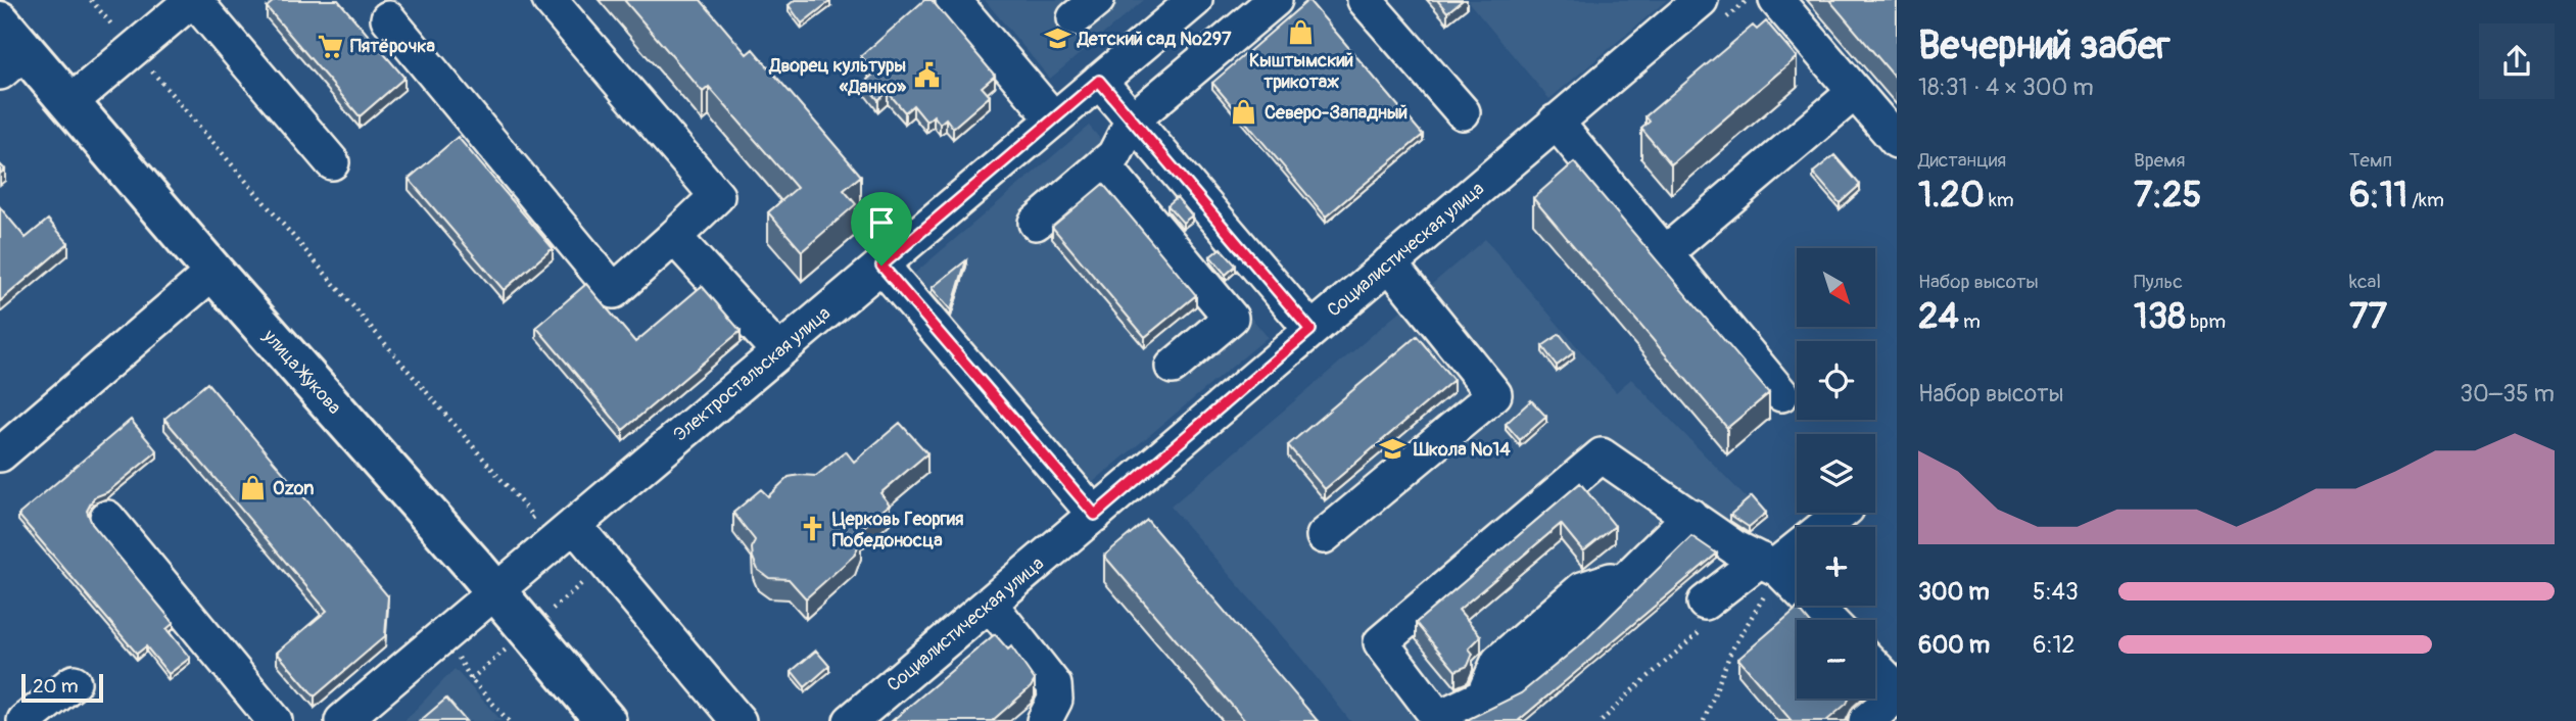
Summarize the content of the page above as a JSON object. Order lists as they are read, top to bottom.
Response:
{
  "streets": {
    "main road": ["улица Жукова"],
    "street": ["Социалистическая улица", "Электростальская улица"]
  },
  "crossings": [
    ["улица Жукова", "Электростальская улица"]
  ],
  "places": {
    "shop": ["Кыштымский трикотаж", "Северо-Западный", "Ozon"],
    "school or university": ["Детский сад №297", "Школа №14"],
    "supermarket": ["Пятёрочка"],
    "public building": ["Дворец культуры «Данко»"],
    "church": ["Церковь Георгия Победоносца"]
  },
  "scale_bar": "20 m",
  "north": "bottom right",
  "page": {
    "heading": ["Вечерний забег", "18:31 · 4 × 300 m"],
    "stats": [
      ["Дистанция", "1.20 km"],
      ["Время", "7:25"],
      ["Темп", "6:11 /km"],
      ["Набор высоты", "24 m"],
      ["Пульс", "138 bpm"],
      ["kcal", "77"]
    ],
    "map_buttons": ["+", "−"],
    "chart": ["Набор высоты", "30–35 m"],
    "list": [
      {
        "name": "300 m",
        "note": "5:43"
      },
      {
        "name": "600 m",
        "note": "6:12"
      }
    ],
    "scale": "20 m"
  }
}
